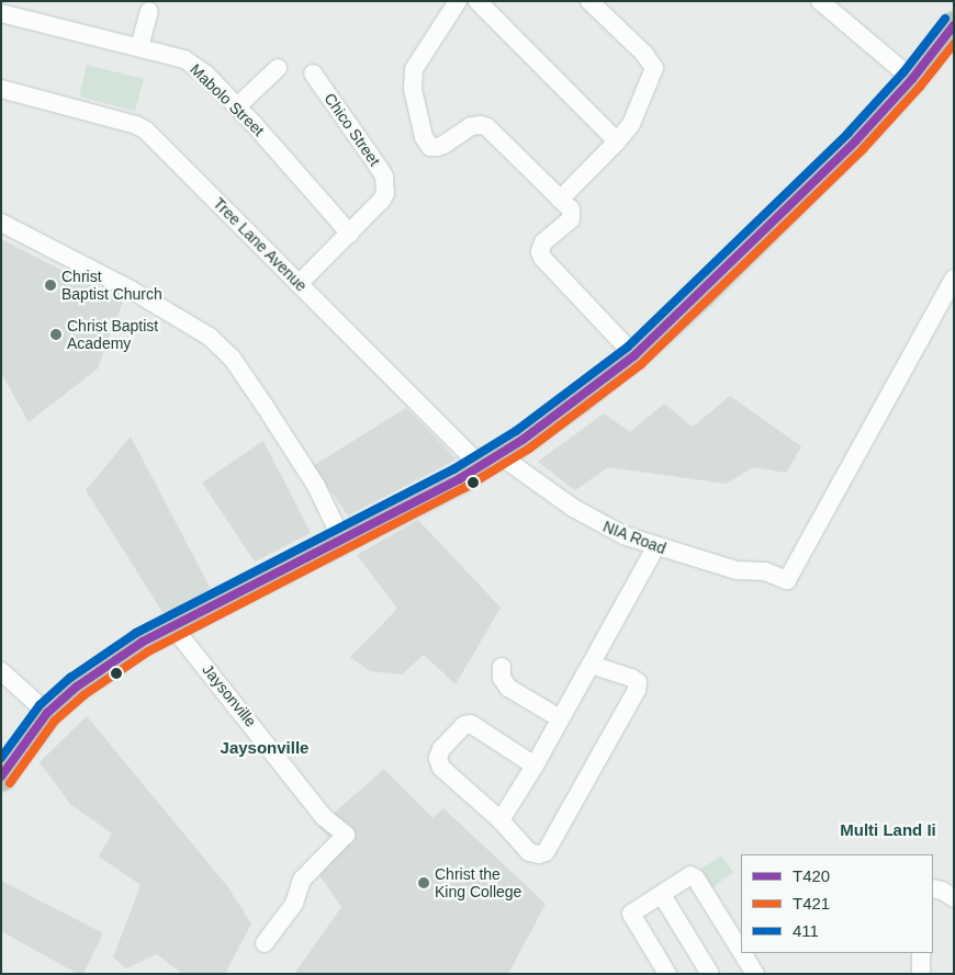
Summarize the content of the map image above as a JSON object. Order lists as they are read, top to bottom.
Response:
{
  "streets": {
    "street": [
      "Mabolo Street",
      "Chico Street",
      "Tree Lane Avenue",
      "NIA Road",
      "Jaysonville"
    ]
  },
  "crossings": [
    ["Mabolo Street", "Chico Street"],
    ["Chico Street", "Tree Lane Avenue"],
    ["Tree Lane Avenue", "NIA Road"]
  ],
  "districts": ["Jaysonville", "Multi Land Ii"],
  "places": ["Christ Baptist Church", "Christ Baptist Academy", "Christ the King College"],
  "lines": ["transit line 411", "transit line T420", "transit line T421"],
  "legend": ["T420", "T421", "411"]
}
